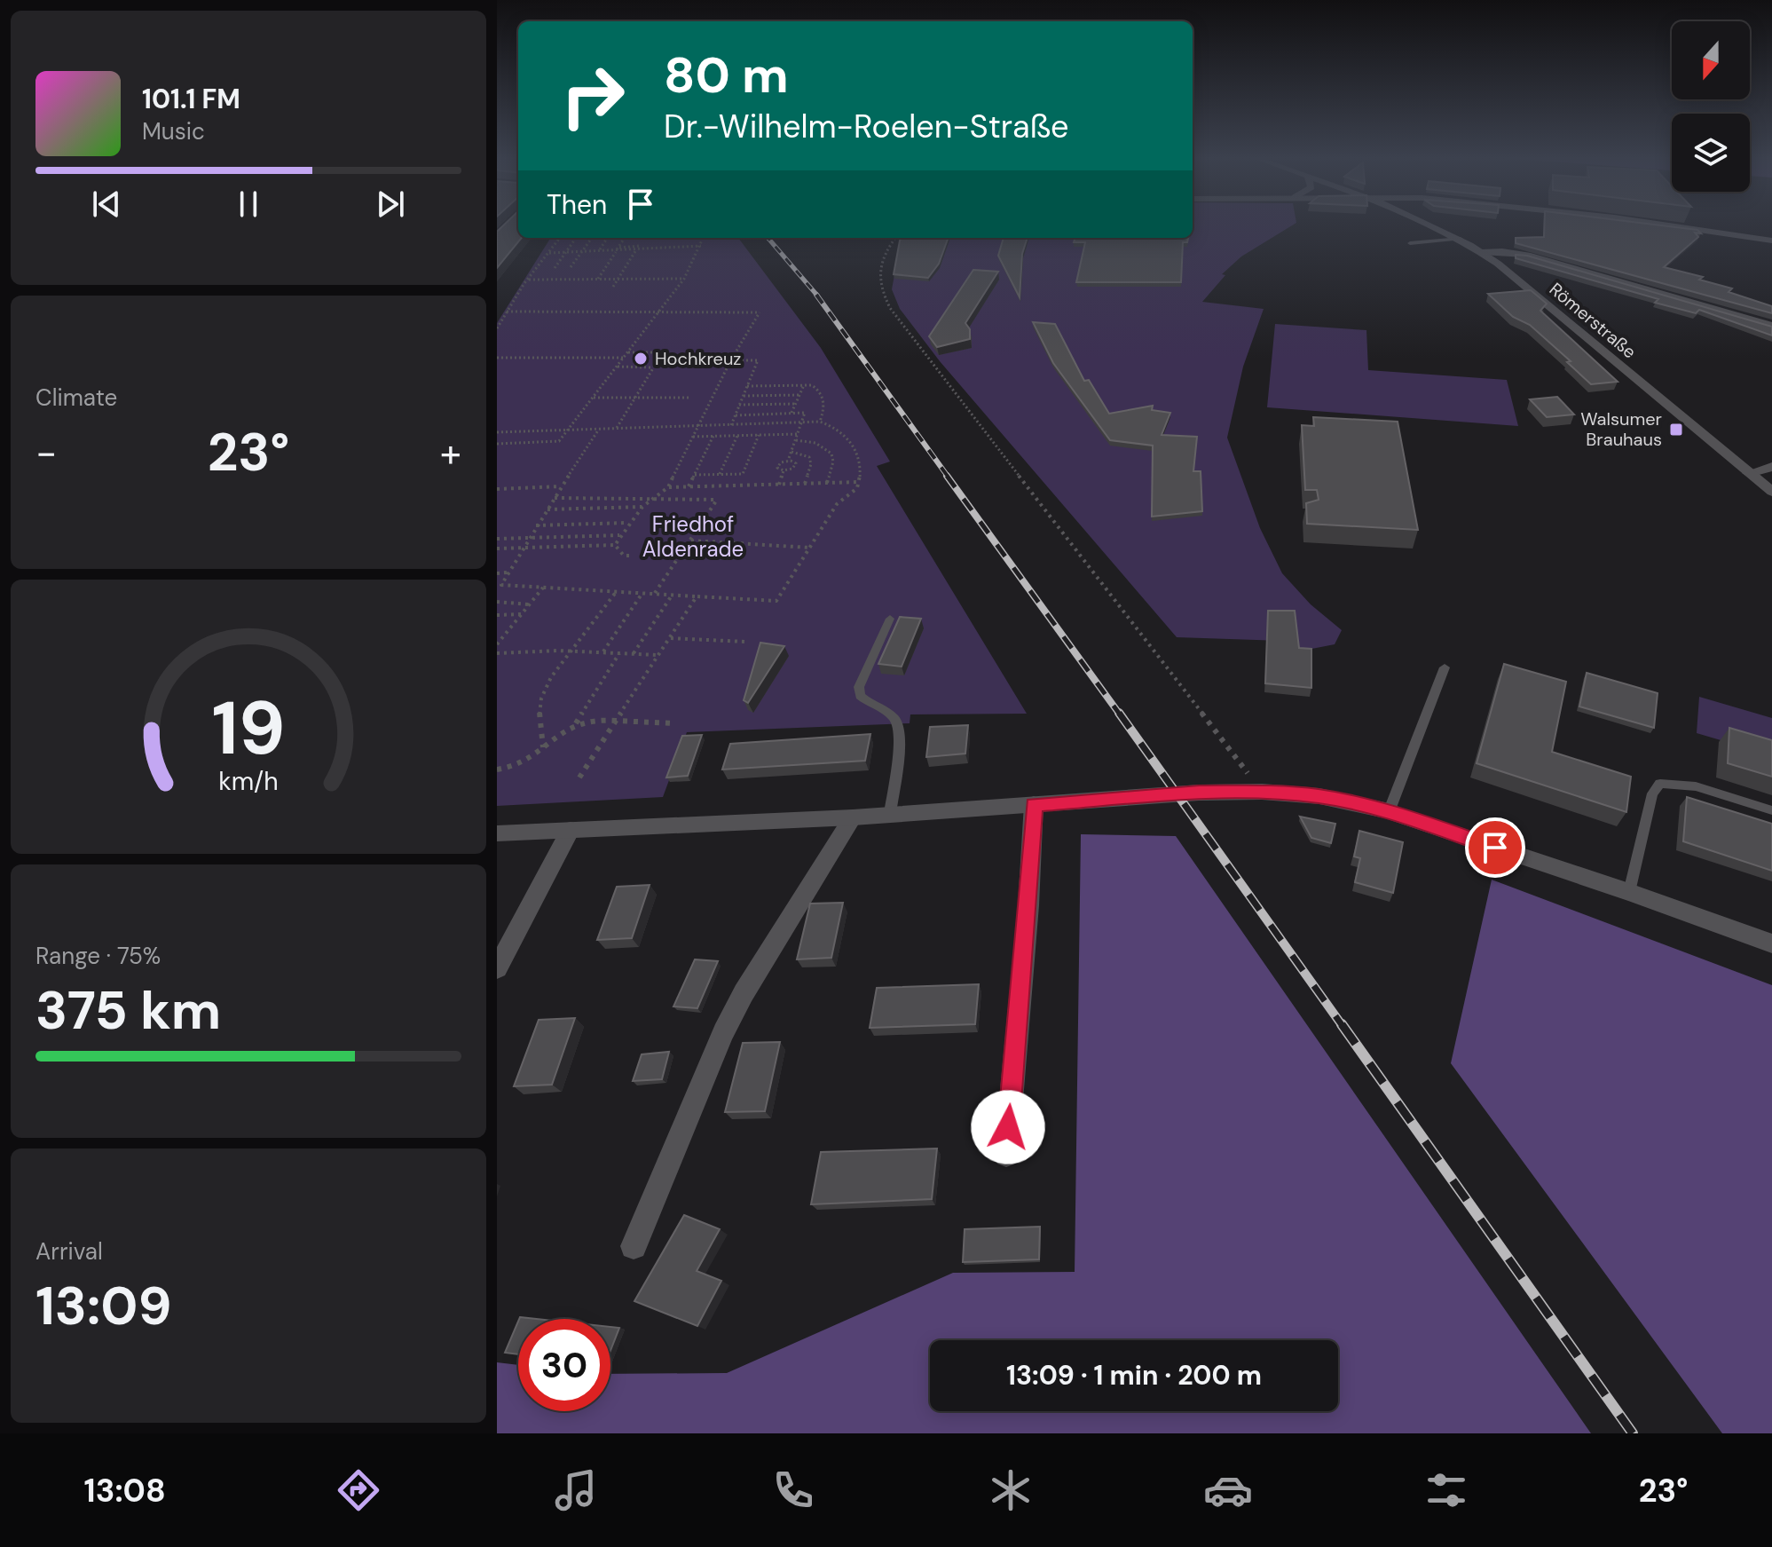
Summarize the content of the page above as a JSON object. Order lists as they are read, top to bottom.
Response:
{
  "streets": {
    "street": ["Römerstraße"]
  },
  "parks": ["Friedhof Aldenrade"],
  "places": {
    "other": ["Hochkreuz"],
    "transit": ["Walsumer Brauhaus"]
  },
  "north": "bottom",
  "page": {
    "turn": ["80 m", "Dr.-Wilhelm-Roelen-Straße"],
    "song": ["101.1 FM", "Music"],
    "then": "Then",
    "tile": [
      "Climate",
      ["Range · 75%", "375 km"],
      ["Arrival", "13:09"]
    ],
    "heat": ["−", "23°", "+"],
    "limit": "30",
    "trip": "13:09 · 1 min · 200 m",
    "tabs": ["13:08", "23°"],
    "gauge": ["19", "km/h"]
  }
}
